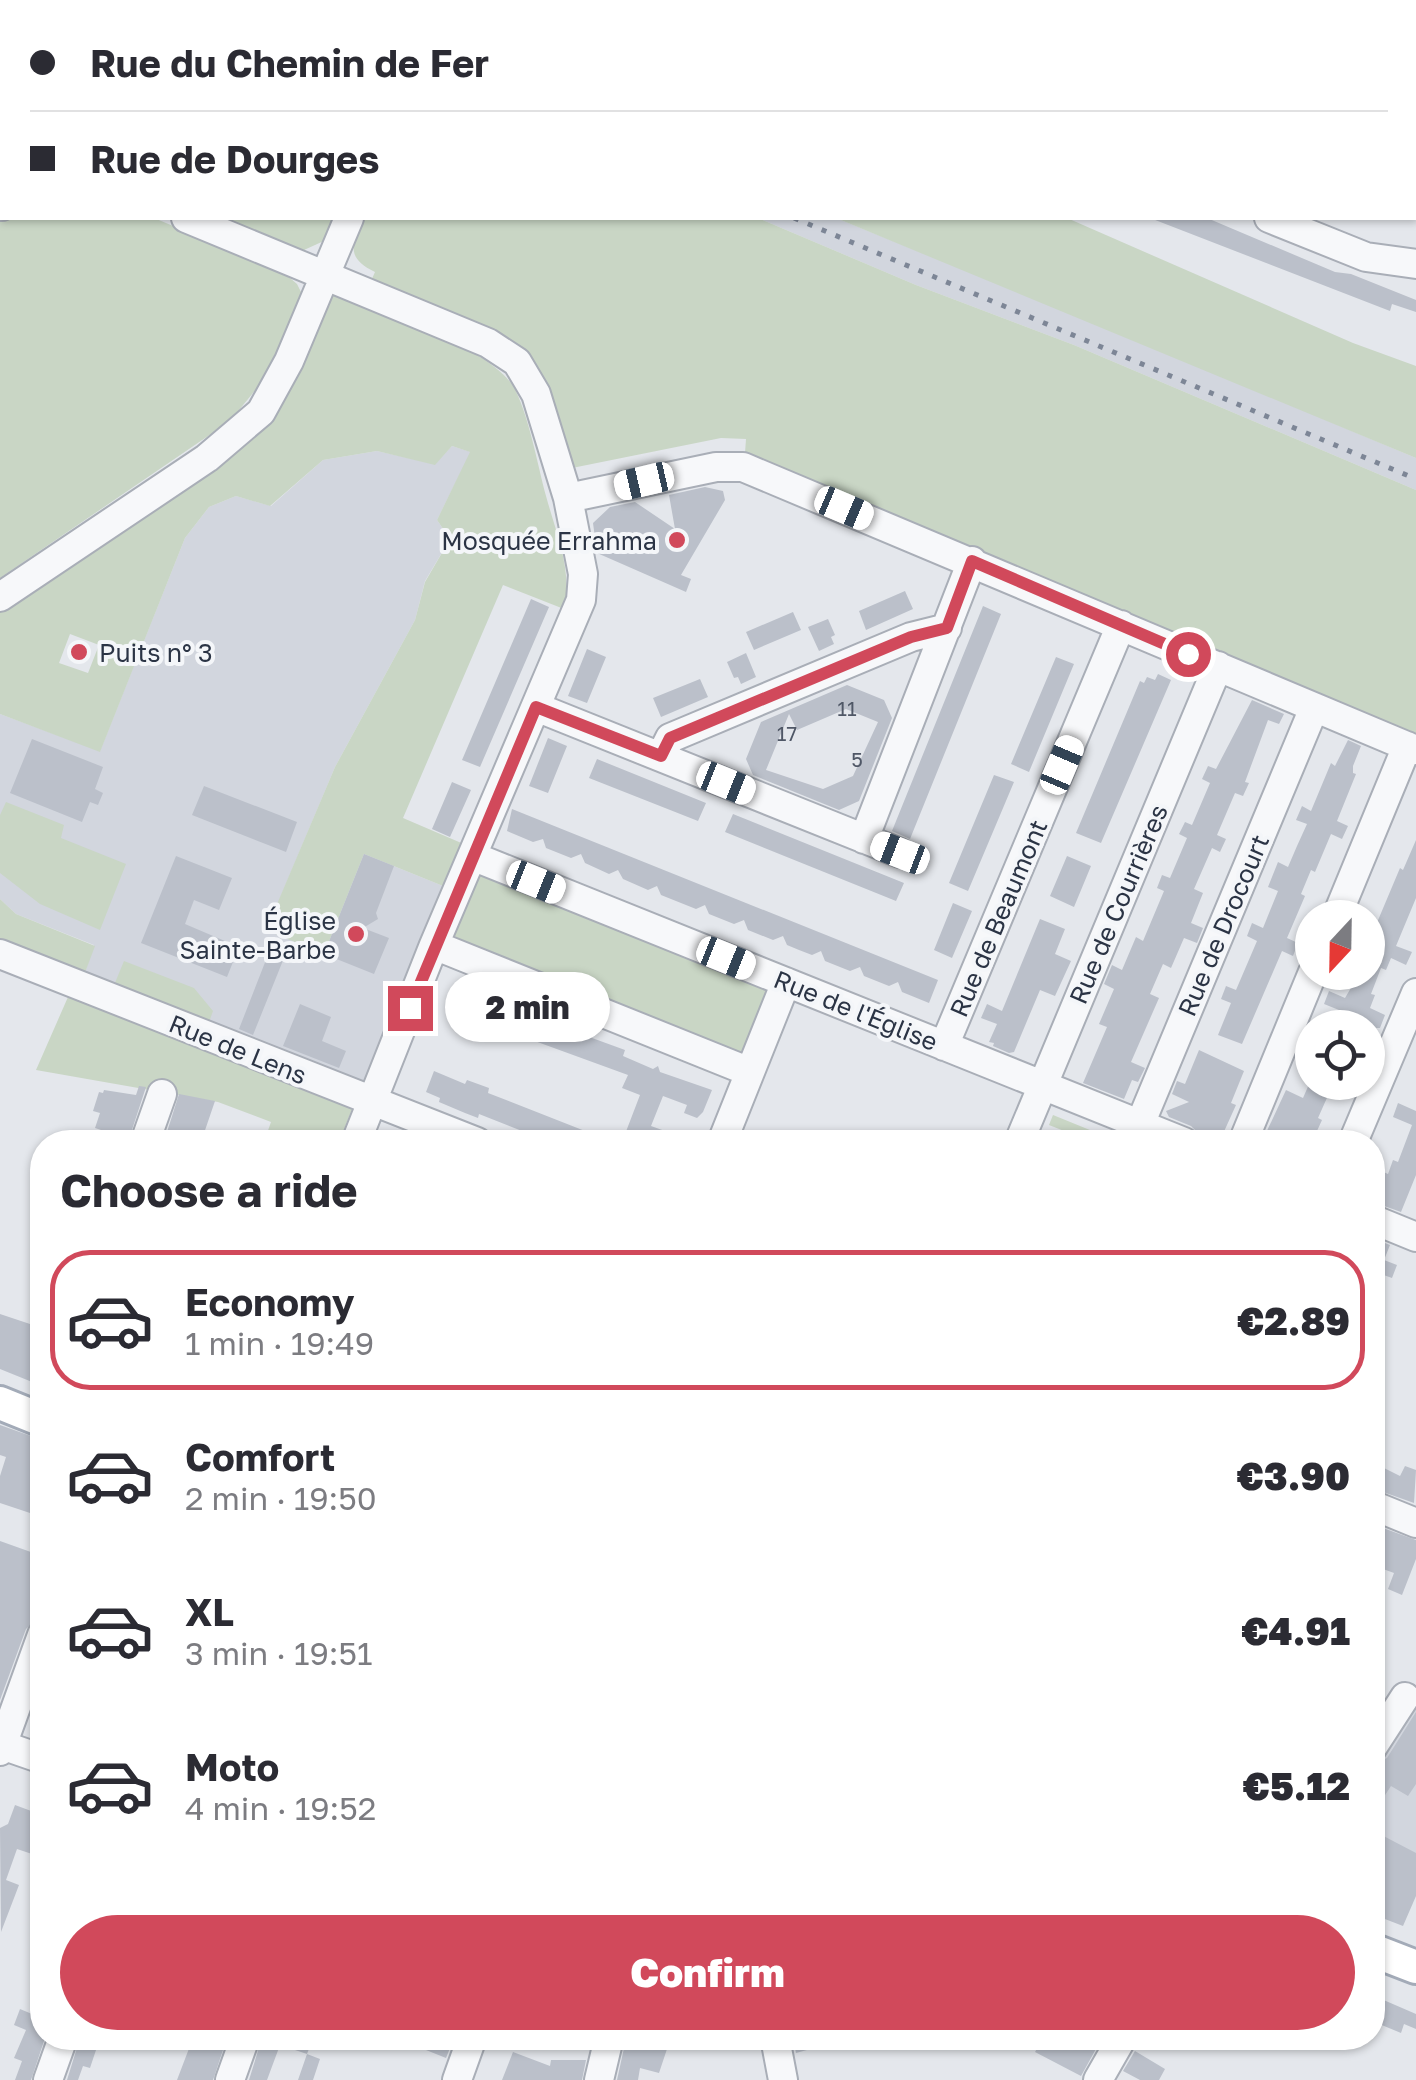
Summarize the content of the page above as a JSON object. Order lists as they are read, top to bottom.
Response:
{
  "streets": {
    "street": [
      "Rue de Courrières",
      "Rue de Beaumont",
      "Rue de Drocourt",
      "Rue de l'Église",
      "Rue de Lens"
    ]
  },
  "crossings": [
    ["Rue de Courrières", "Rue de l'Église"],
    ["Rue de Beaumont", "Rue de l'Église"]
  ],
  "places": ["Mosquée Errahma", "Puits n° 3", "Église Sainte-Barbe"],
  "house_numbers": ["11", "17", "5"],
  "north": "bottom",
  "page": {
    "banner": ["Rue du Chemin de Fer", "Rue de Dourges"],
    "bubble": "2 min",
    "heading": "Choose a ride",
    "list": [
      {
        "name": "Economy",
        "note": "1 min · 19:49",
        "value": "€2.89"
      },
      {
        "name": "Comfort",
        "note": "2 min · 19:50",
        "value": "€3.90"
      },
      {
        "name": "XL",
        "note": "3 min · 19:51",
        "value": "€4.91"
      },
      {
        "name": "Moto",
        "note": "4 min · 19:52",
        "value": "€5.12"
      }
    ],
    "buttons": "Confirm"
  }
}
